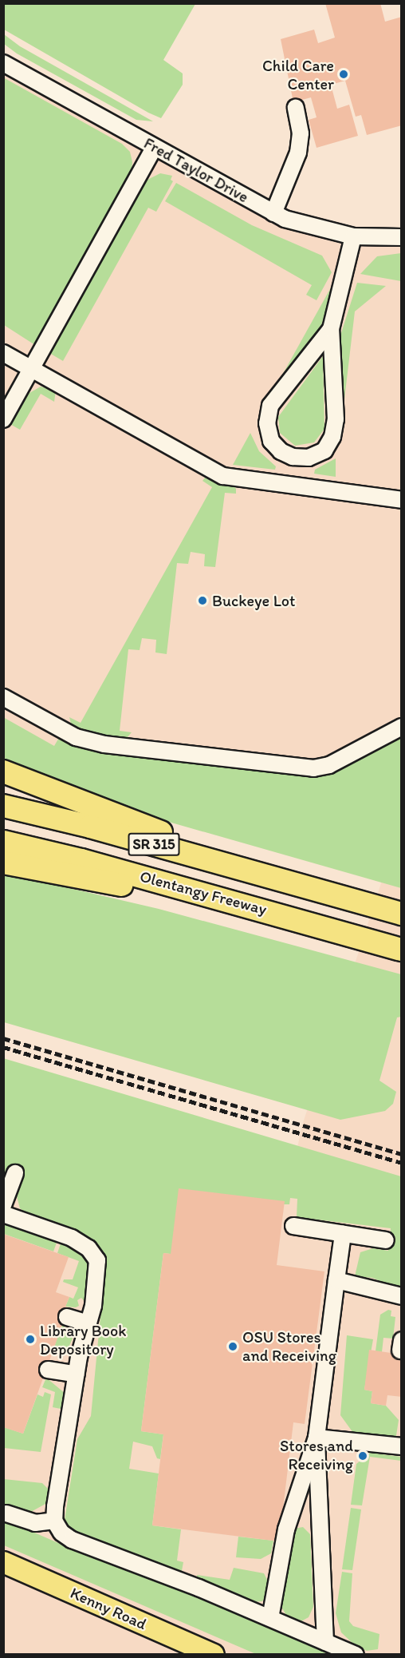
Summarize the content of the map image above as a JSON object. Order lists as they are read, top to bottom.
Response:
{
  "streets": {
    "highway": ["SR 315", "Olentangy Freeway"],
    "main road": ["Kenny Road"],
    "street": ["Fred Taylor Drive"]
  },
  "places": [
    "Child Care Center",
    "Buckeye Lot",
    "Library Book Depository",
    "OSU Stores and Receiving",
    "Stores and Receiving"
  ]
}
